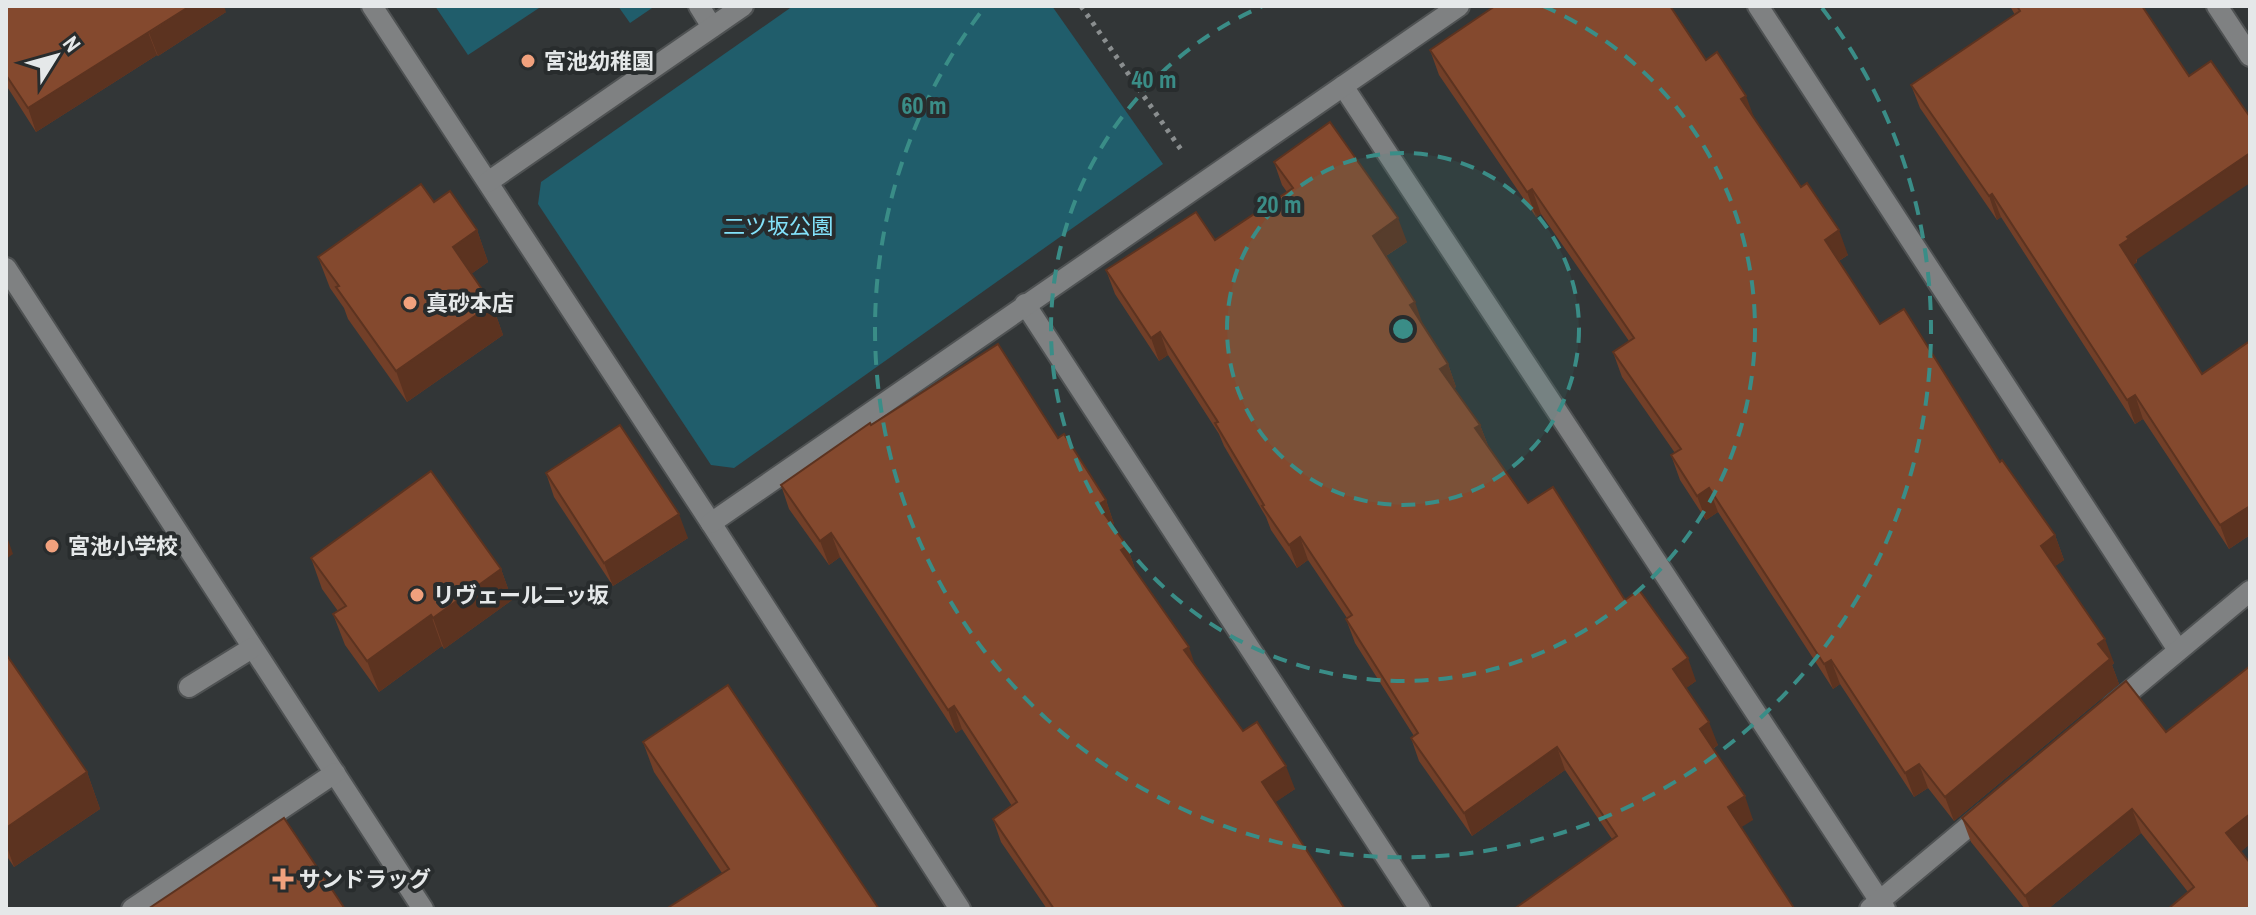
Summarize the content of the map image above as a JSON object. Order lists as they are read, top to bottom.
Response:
{
  "parks": ["二ツ坂公園"],
  "places": {
    "other": [
      "宮池幼稚園",
      "真砂本店",
      "宮池小学校",
      "リヴェール二ッ坂"
    ],
    "health": ["サンドラッグ"]
  },
  "north": "top right",
  "rings": ["40 m", "60 m", "20 m"]
}
